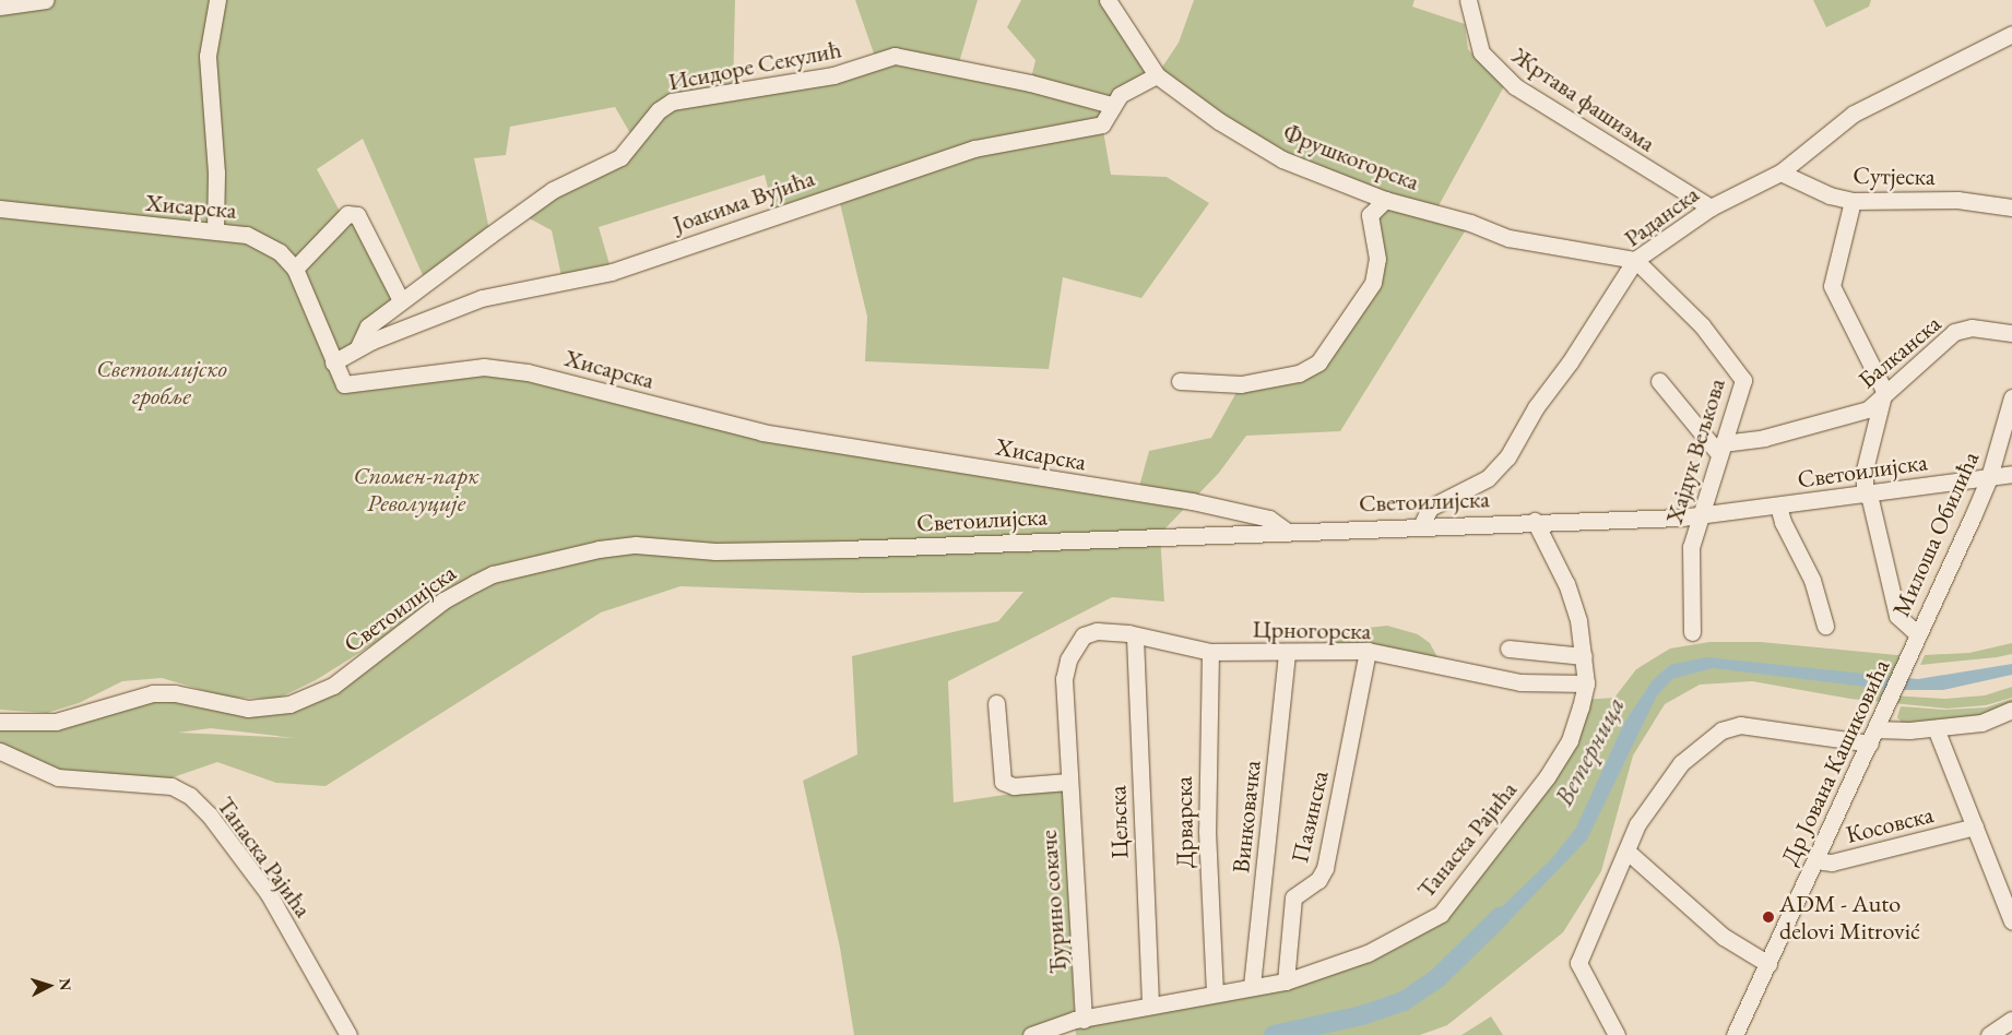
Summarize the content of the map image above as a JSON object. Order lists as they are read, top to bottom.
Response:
{
  "streets": {
    "street": [
      "Исидоре Секулић",
      "Жртава фашизма",
      "Фрушкогорска",
      "Сутјеска",
      "Јоакима Вујића",
      "Хисарска",
      "Раданска",
      "Балканска",
      "Хајдук Вељкова",
      "Светоилијска",
      "Милоша Обилића",
      "Црногорска",
      "Др Јована Кашиковића",
      "Винковачка",
      "Пазинска",
      "Цељска",
      "Дрварска",
      "Косовска",
      "Танаска Рајића",
      "Ђурино сокаче"
    ]
  },
  "crossings": [
    ["Исидоре Секулић", "Јоакима Вујића"],
    ["Жртава фашизма", "Раданска"],
    ["Фрушкогорска", "Јоакима Вујића"],
    ["Фрушкогорска", "Раданска"],
    ["Фрушкогорска", "Хајдук Вељкова"],
    ["Сутјеска", "Раданска"],
    ["Јоакима Вујића", "Хисарска"],
    ["Хисарска", "Светоилијска"],
    ["Раданска", "Хајдук Вељкова"],
    ["Раданска", "Светоилијска"],
    ["Балканска", "Хајдук Вељкова"],
    ["Хајдук Вељкова", "Светоилијска"],
    ["Светоилијска", "Милоша Обилића"],
    ["Светоилијска", "Танаска Рајића"],
    ["Милоша Обилића", "Др Јована Кашиковића"],
    ["Црногорска", "Винковачка"],
    ["Црногорска", "Пазинска"],
    ["Црногорска", "Цељска"],
    ["Црногорска", "Дрварска"],
    ["Црногорска", "Танаска Рајића"],
    ["Црногорска", "Ђурино сокаче"],
    ["Др Јована Кашиковића", "Косовска"],
    ["Винковачка", "Танаска Рајића"],
    ["Пазинска", "Танаска Рајића"],
    ["Цељска", "Танаска Рајића"],
    ["Цељска", "Ђурино сокаче"],
    ["Дрварска", "Танаска Рајића"],
    ["Танаска Рајића", "Ђурино сокаче"]
  ],
  "water": ["Ветерница"],
  "parks": ["Светоилијско гробље", "Спомен-парк Револуције"],
  "places": ["ADM - Auto delovi Mitrović"],
  "north": "right"
}
